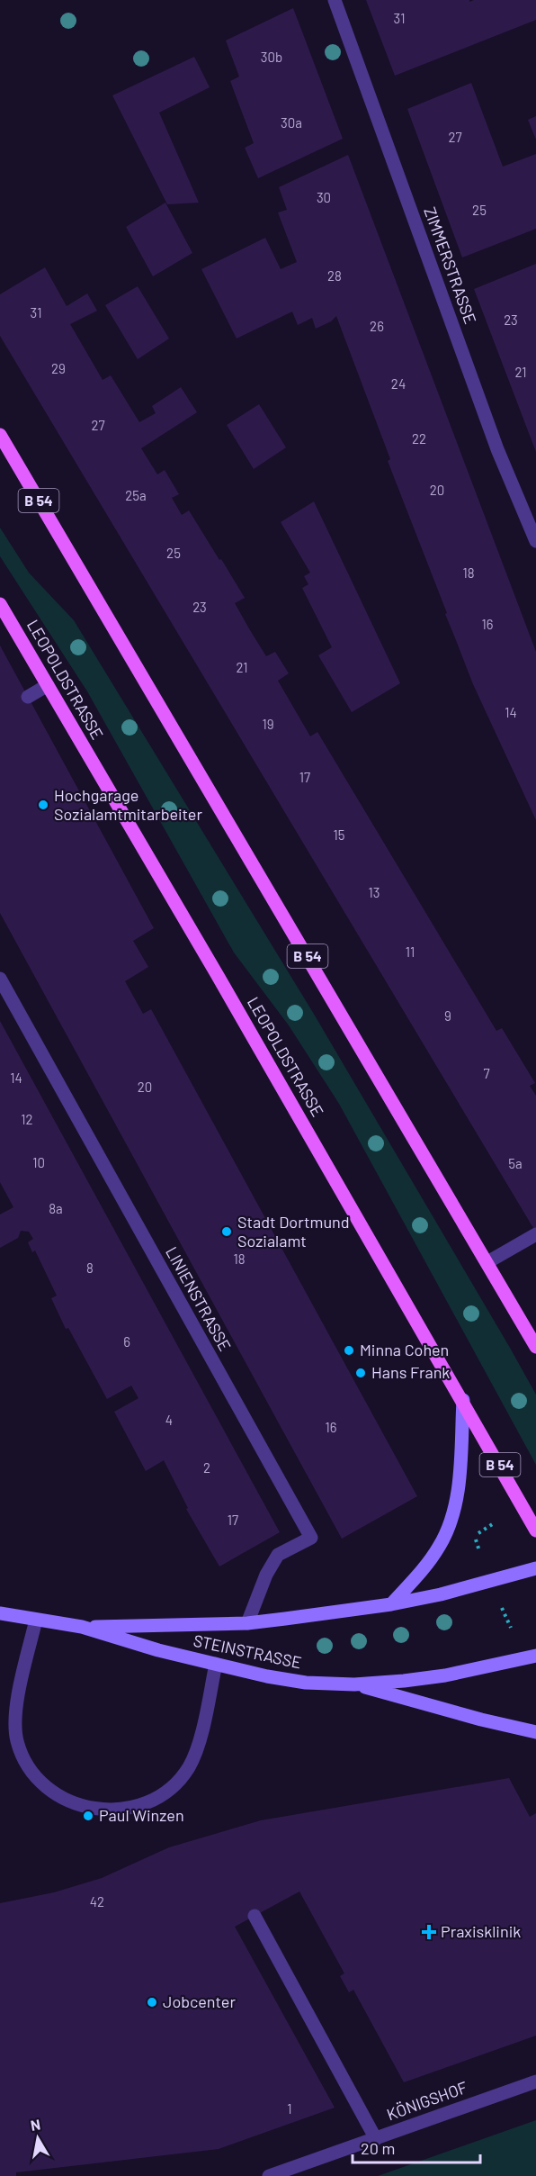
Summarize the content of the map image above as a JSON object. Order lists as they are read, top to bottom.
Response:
{
  "streets": {
    "main road": ["B 54", "LEOPOLDSTRASSE", "STEINSTRASSE"],
    "street": ["ZIMMERSTRASSE", "LINIENSTRASSE", "KÖNIGSHOF"]
  },
  "crossings": [
    ["LINIENSTRASSE", "STEINSTRASSE"]
  ],
  "places": {
    "other": [
      "Hochgarage Sozialamtmitarbeiter",
      "Stadt Dortmund Sozialamt",
      "Minna Cohen",
      "Hans Frank",
      "Paul Winzen",
      "Jobcenter"
    ],
    "health": ["Praxisklinik"]
  },
  "house_numbers": [
    "31",
    "30b",
    "30a",
    "27",
    "30",
    "25",
    "28",
    "31",
    "23",
    "26",
    "29",
    "21",
    "24",
    "27",
    "22",
    "20",
    "25a",
    "25",
    "18",
    "23",
    "16",
    "21",
    "14",
    "19",
    "17",
    "15",
    "13",
    "11",
    "9",
    "7",
    "14",
    "20",
    "12",
    "10",
    "5a",
    "8a",
    "18",
    "8",
    "6",
    "4",
    "16",
    "2",
    "17",
    "42",
    "1"
  ],
  "scale_bar": "20 m",
  "north": "top"
}
